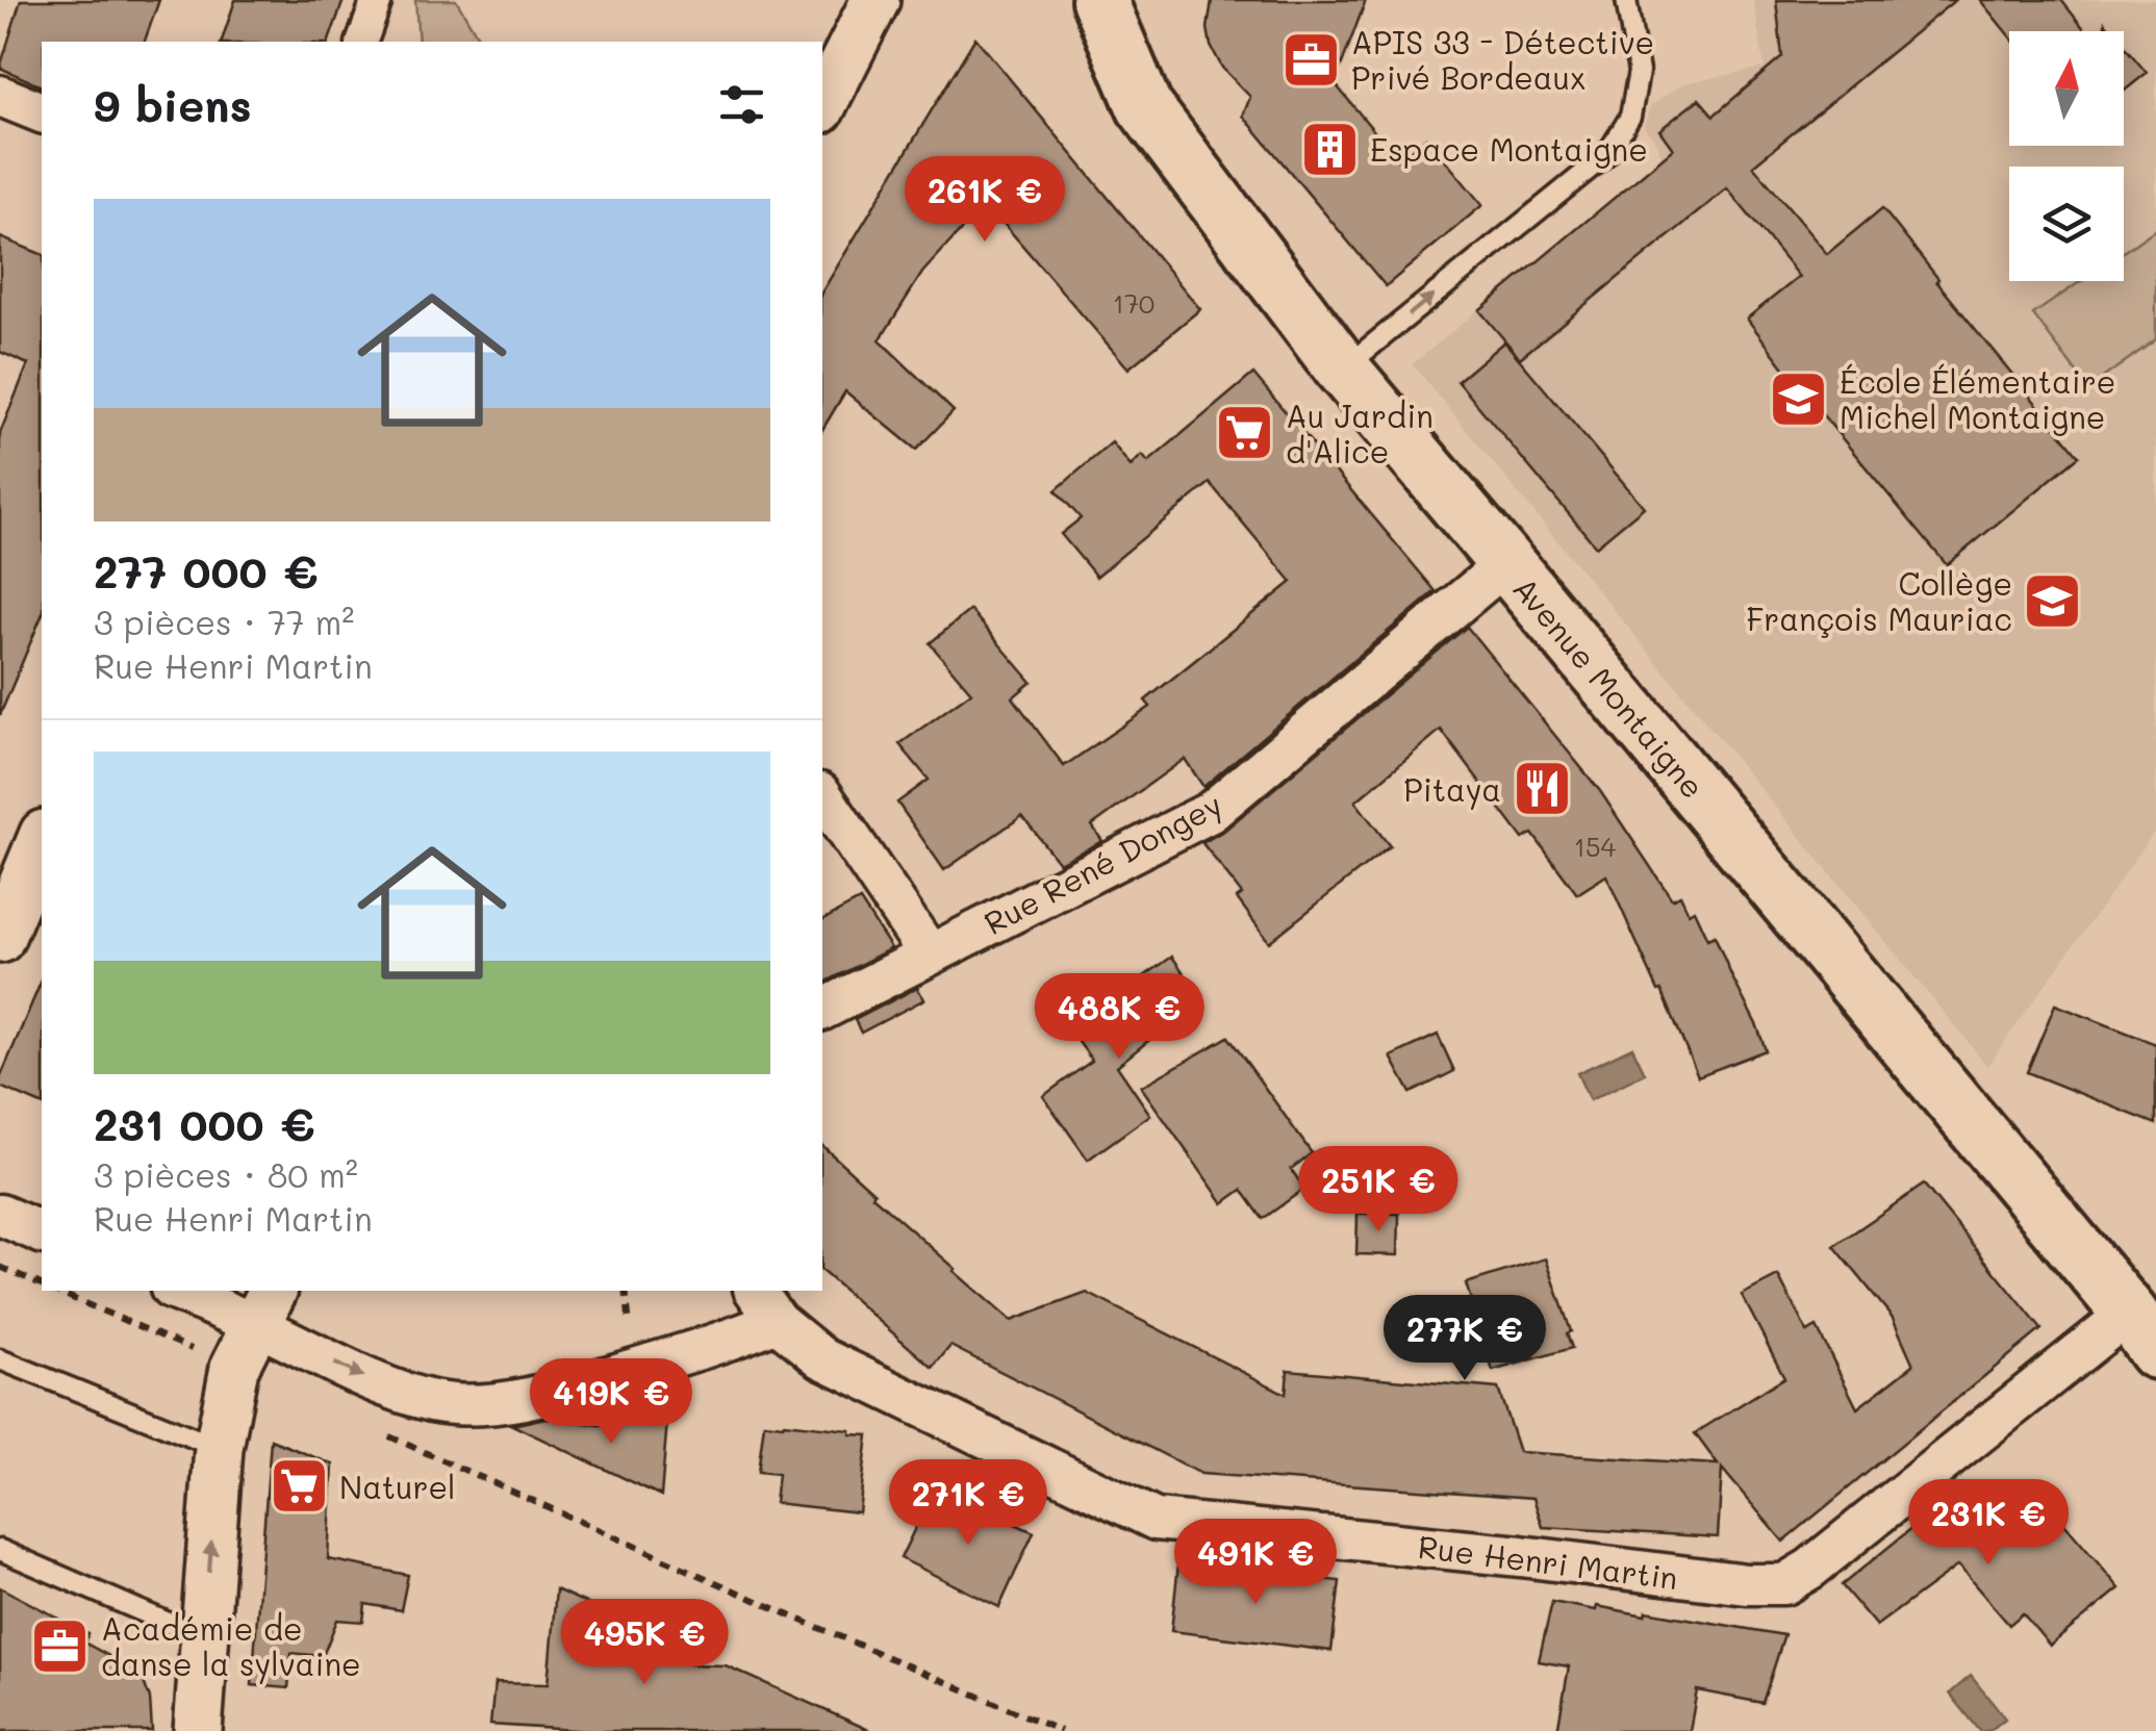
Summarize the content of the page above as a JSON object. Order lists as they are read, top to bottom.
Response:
{
  "streets": {
    "main road": ["Avenue Montaigne"],
    "street": ["Rue René Dongey", "Rue Henri Martin"]
  },
  "crossings": [
    ["Avenue Montaigne", "Rue René Dongey"],
    ["Avenue Montaigne", "Rue Henri Martin"]
  ],
  "places": {
    "office": ["APIS 33 - Détective Privé Bordeaux", "Académie de danse la sylvaine"],
    "building": ["Espace Montaigne"],
    "school or university": ["École Élémentaire Michel Montaigne", "Collège François Mauriac"],
    "supermarket": ["Au Jardin d'Alice", "Naturel"],
    "restaurant": ["Pitaya"]
  },
  "house_numbers": ["170", "154"],
  "north": "top",
  "page": {
    "heading": "9 biens",
    "price": [
      "261K €",
      "488K €",
      "251K €",
      "277K €",
      "419K €",
      "271K €",
      "231K €",
      "491K €",
      "495K €"
    ],
    "list": [
      {
        "name": "277 000 €",
        "note": "3 pièces · 77 m² · Rue Henri Martin"
      },
      {
        "name": "231 000 €",
        "note": "3 pièces · 80 m² · Rue Henri Martin"
      }
    ]
  }
}
